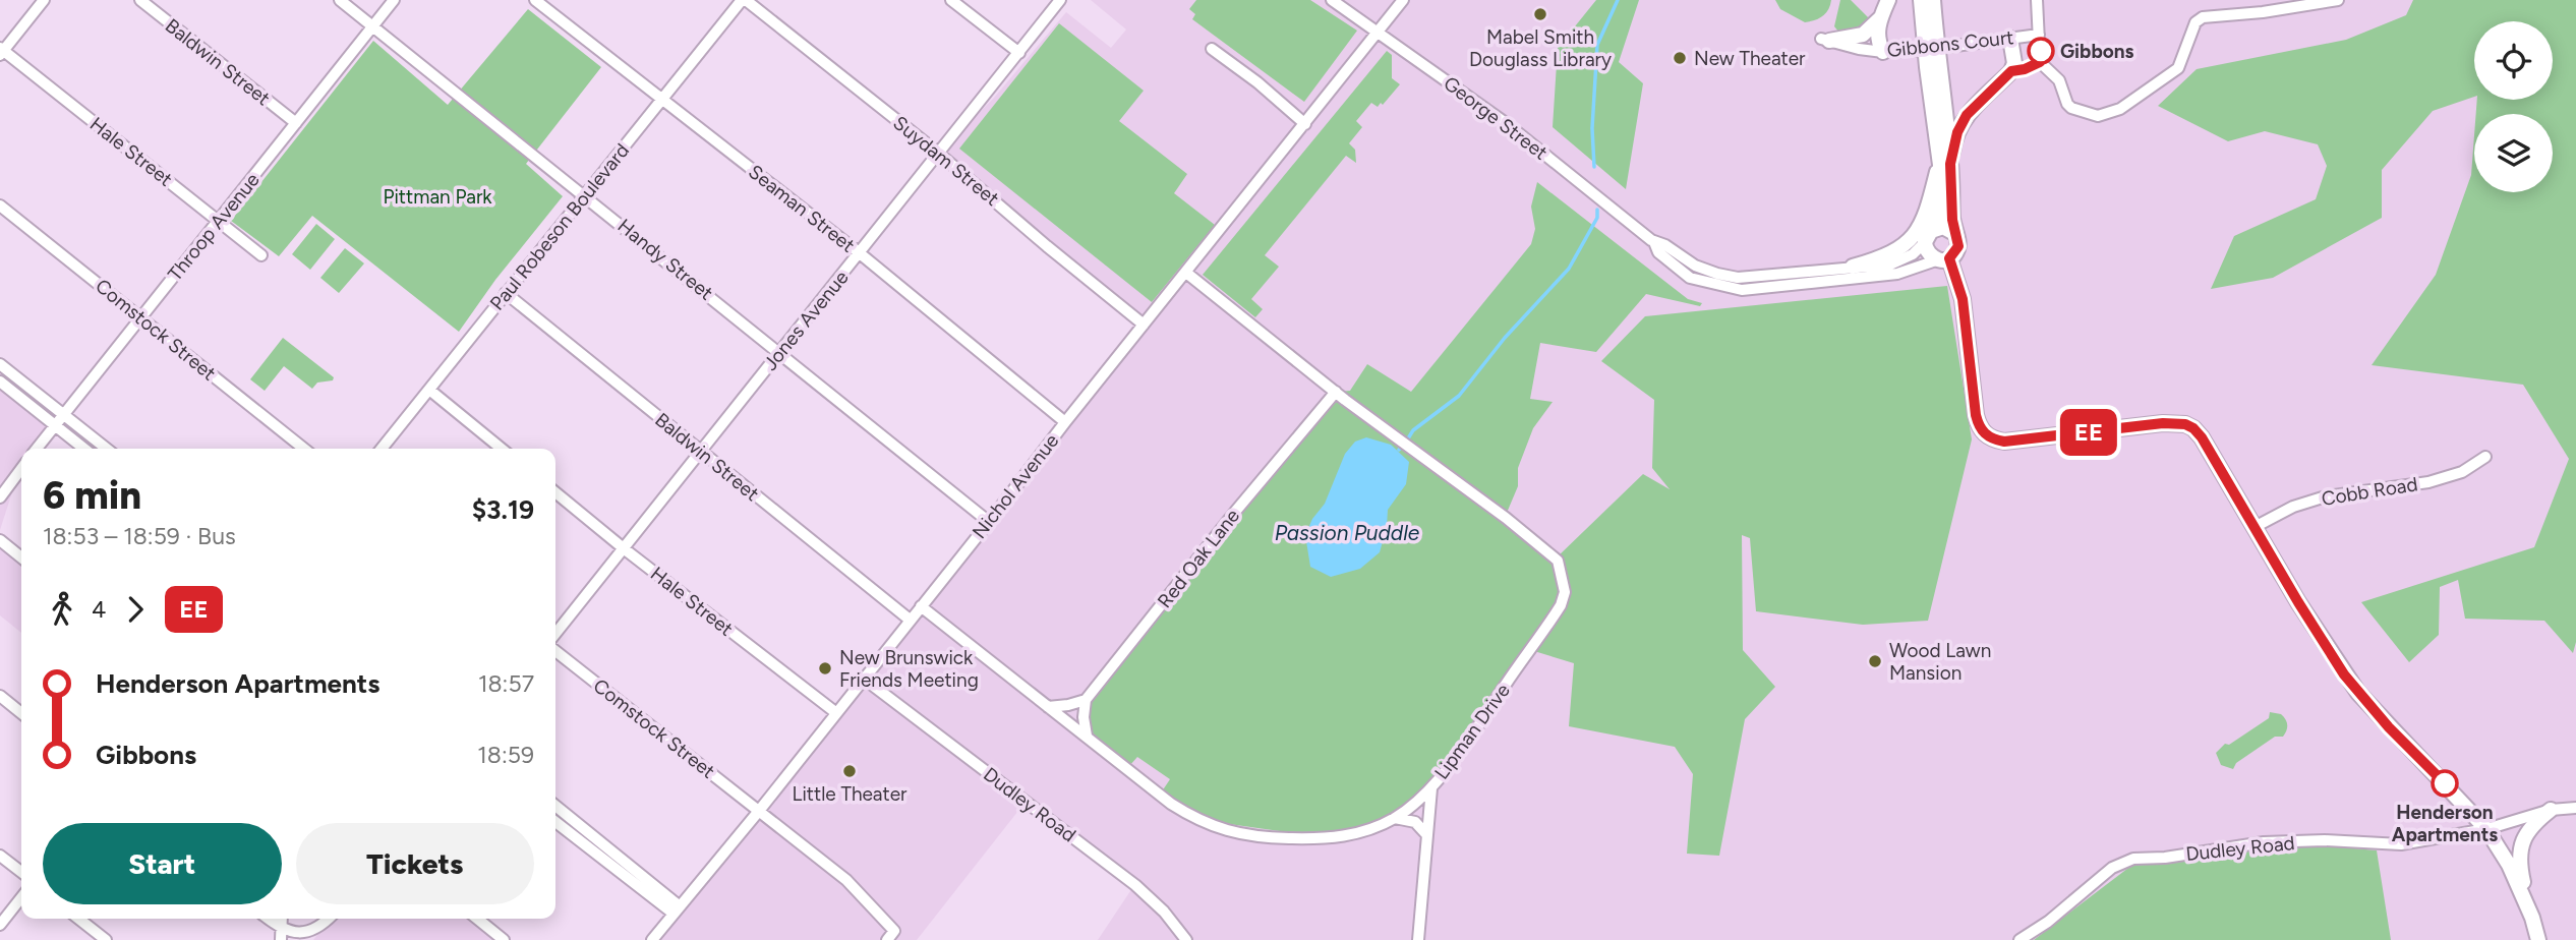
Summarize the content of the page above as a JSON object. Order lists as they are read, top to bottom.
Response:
{
  "streets": {
    "street": [
      "Gibbons Court",
      "Baldwin Street",
      "George Street",
      "Hale Street",
      "Suydam Street",
      "Seaman Street",
      "Throop Avenue",
      "Paul Robeson Boulevard",
      "Handy Street",
      "Jones Avenue",
      "Comstock Street",
      "Nichol Avenue",
      "Cobb Road",
      "Red Oak Lane",
      "Lipman Drive",
      "Dudley Road"
    ]
  },
  "crossings": [
    ["Baldwin Street", "Throop Avenue"],
    ["Baldwin Street", "Paul Robeson Boulevard"],
    ["Baldwin Street", "Jones Avenue"],
    ["Baldwin Street", "Nichol Avenue"],
    ["George Street", "Nichol Avenue"],
    ["Hale Street", "Throop Avenue"],
    ["Hale Street", "Jones Avenue"],
    ["Hale Street", "Nichol Avenue"],
    ["Suydam Street", "Paul Robeson Boulevard"],
    ["Suydam Street", "Jones Avenue"],
    ["Suydam Street", "Nichol Avenue"],
    ["Seaman Street", "Paul Robeson Boulevard"],
    ["Seaman Street", "Jones Avenue"],
    ["Seaman Street", "Nichol Avenue"],
    ["Throop Avenue", "Handy Street"],
    ["Throop Avenue", "Comstock Street"],
    ["Paul Robeson Boulevard", "Handy Street"],
    ["Handy Street", "Jones Avenue"],
    ["Handy Street", "Nichol Avenue"],
    ["Comstock Street", "Nichol Avenue"],
    ["Nichol Avenue", "Lipman Drive"],
    ["Nichol Avenue", "Dudley Road"],
    ["Red Oak Lane", "Lipman Drive"]
  ],
  "water": ["Passion Puddle"],
  "parks": ["Pittman Park"],
  "places": [
    "Mabel Smith Douglass Library",
    "Gibbons",
    "New Theater",
    "Wood Lawn Mansion",
    "New Brunswick Friends Meeting",
    "Little Theater",
    "Henderson Apartments"
  ],
  "lines": ["bus line EE"],
  "page": {
    "on_map": "EE",
    "heading": ["6 min", "18:53 – 18:59 · Bus", "$3.19"],
    "legs": ["4", "EE"],
    "list": [
      {
        "name": "Henderson Apartments",
        "value": "18:57"
      },
      {
        "name": "Gibbons",
        "value": "18:59"
      }
    ],
    "buttons": ["Start", "Tickets"]
  }
}
